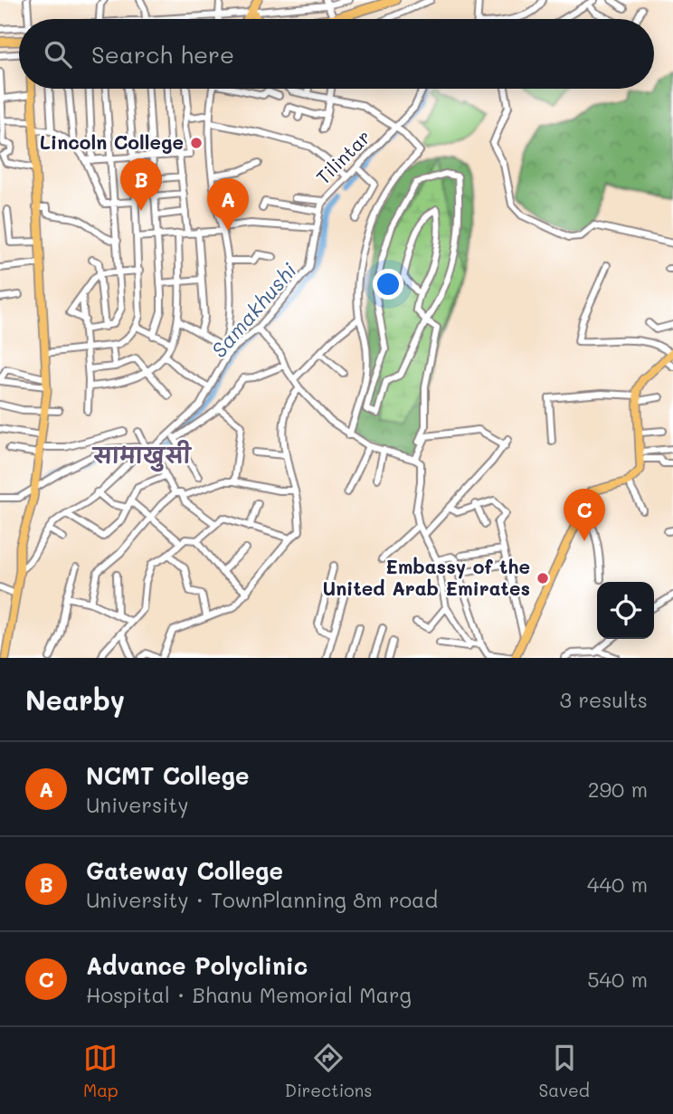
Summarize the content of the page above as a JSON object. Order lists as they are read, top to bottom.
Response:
{
  "streets": {
    "street": ["Tilintar"]
  },
  "districts": ["सामाखुसी"],
  "water": ["Samakhushi"],
  "places": ["Lincoln College", "Embassy of the United Arab Emirates"],
  "page": {
    "search": "Search here",
    "pins": ["B", "A", "C"],
    "heading": ["Nearby", "3 results"],
    "list": [
      {
        "mark": "A",
        "name": "NCMT College",
        "note": "University",
        "value": "290 m"
      },
      {
        "mark": "B",
        "name": "Gateway College",
        "note": "University · TownPlanning 8m road",
        "value": "440 m"
      },
      {
        "mark": "C",
        "name": "Advance Polyclinic",
        "note": "Hospital · Bhanu Memorial Marg",
        "value": "540 m"
      }
    ],
    "nav": ["Map", "Directions", "Saved"]
  }
}
